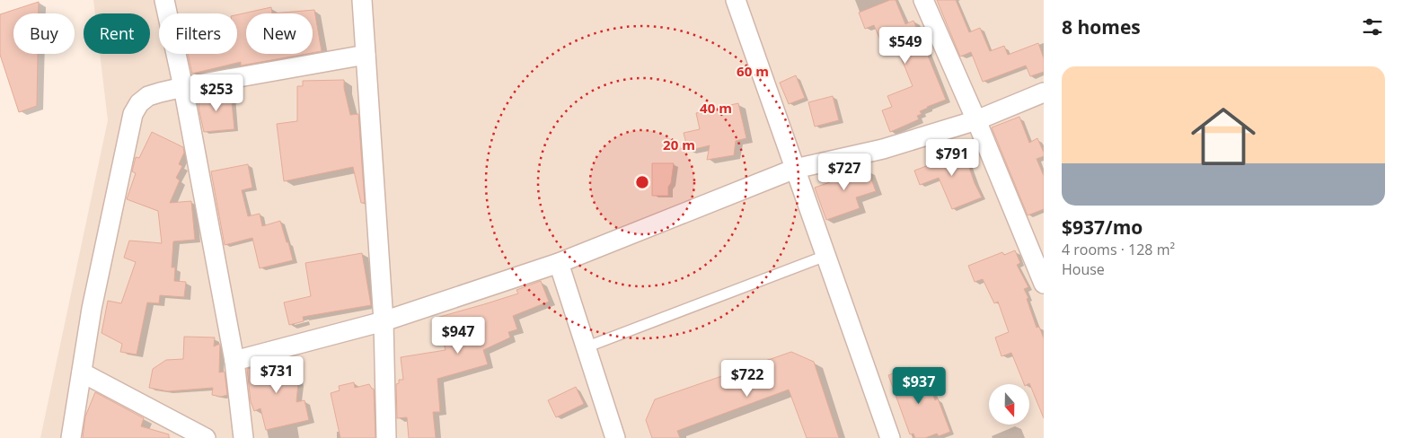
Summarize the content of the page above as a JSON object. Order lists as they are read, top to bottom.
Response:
{
  "north": "bottom",
  "page": {
    "heading": "8 homes",
    "chip": [
      "Buy",
      "Rent",
      "Filters",
      "New"
    ],
    "price": [
      "$549",
      "$253",
      "$791",
      "$727",
      "$947",
      "$731",
      "$722",
      "$937"
    ],
    "list": [
      {
        "name": "$937/mo",
        "note": "4 rooms · 128 m² · House"
      }
    ]
  },
  "rings": ["60 m", "40 m", "20 m"]
}
